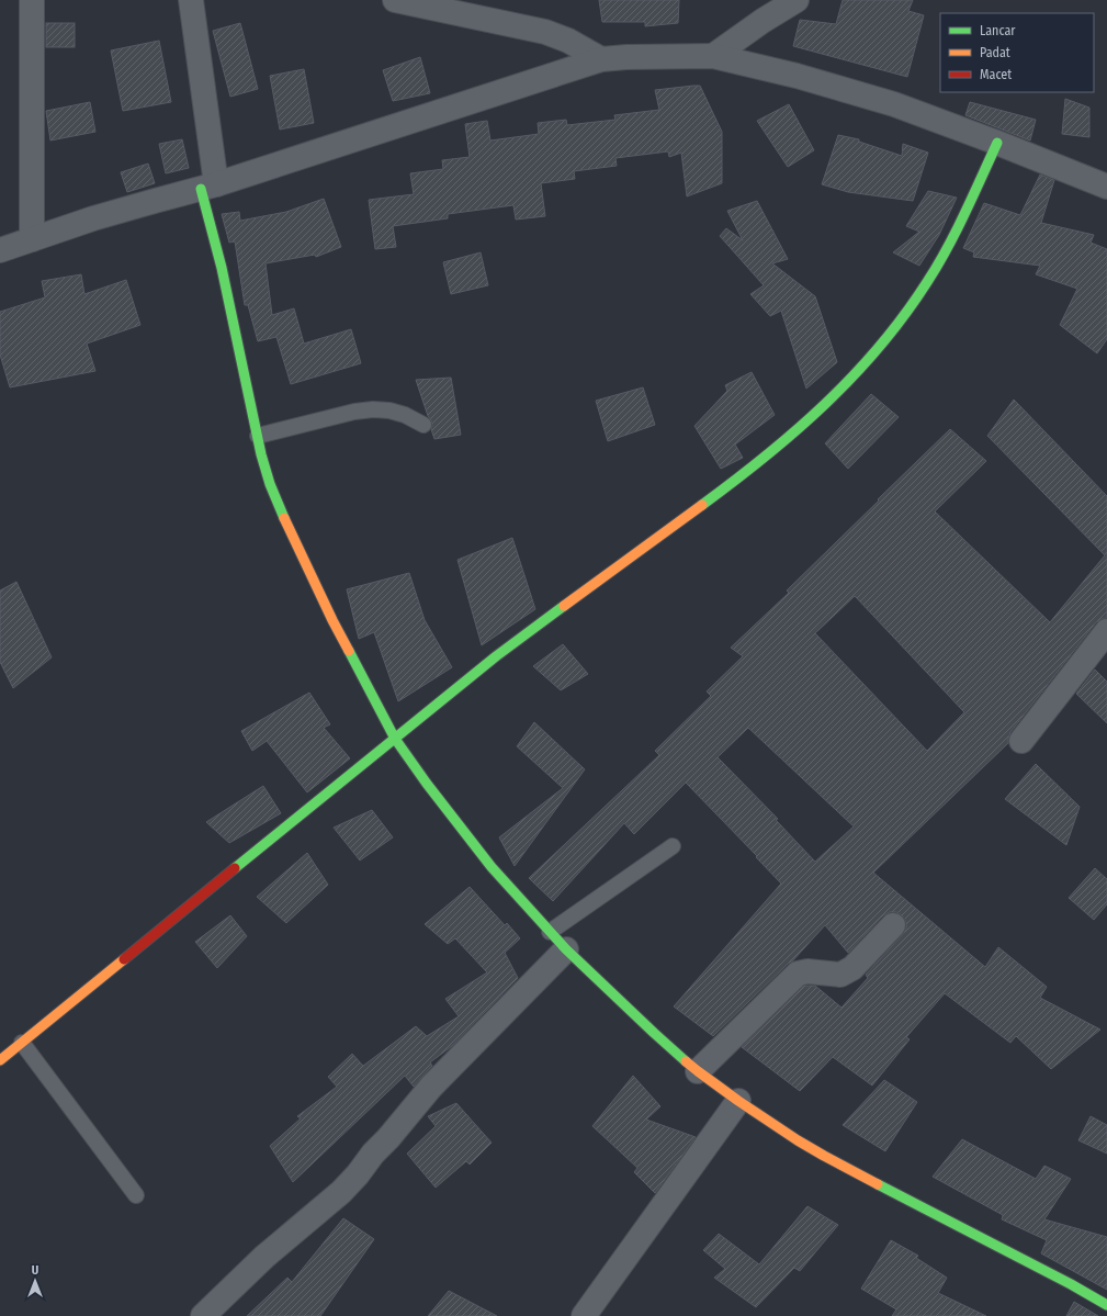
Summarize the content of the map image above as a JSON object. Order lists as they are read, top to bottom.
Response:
{
  "legend": ["Lancar", "Padat", "Macet"],
  "north": "top"
}
